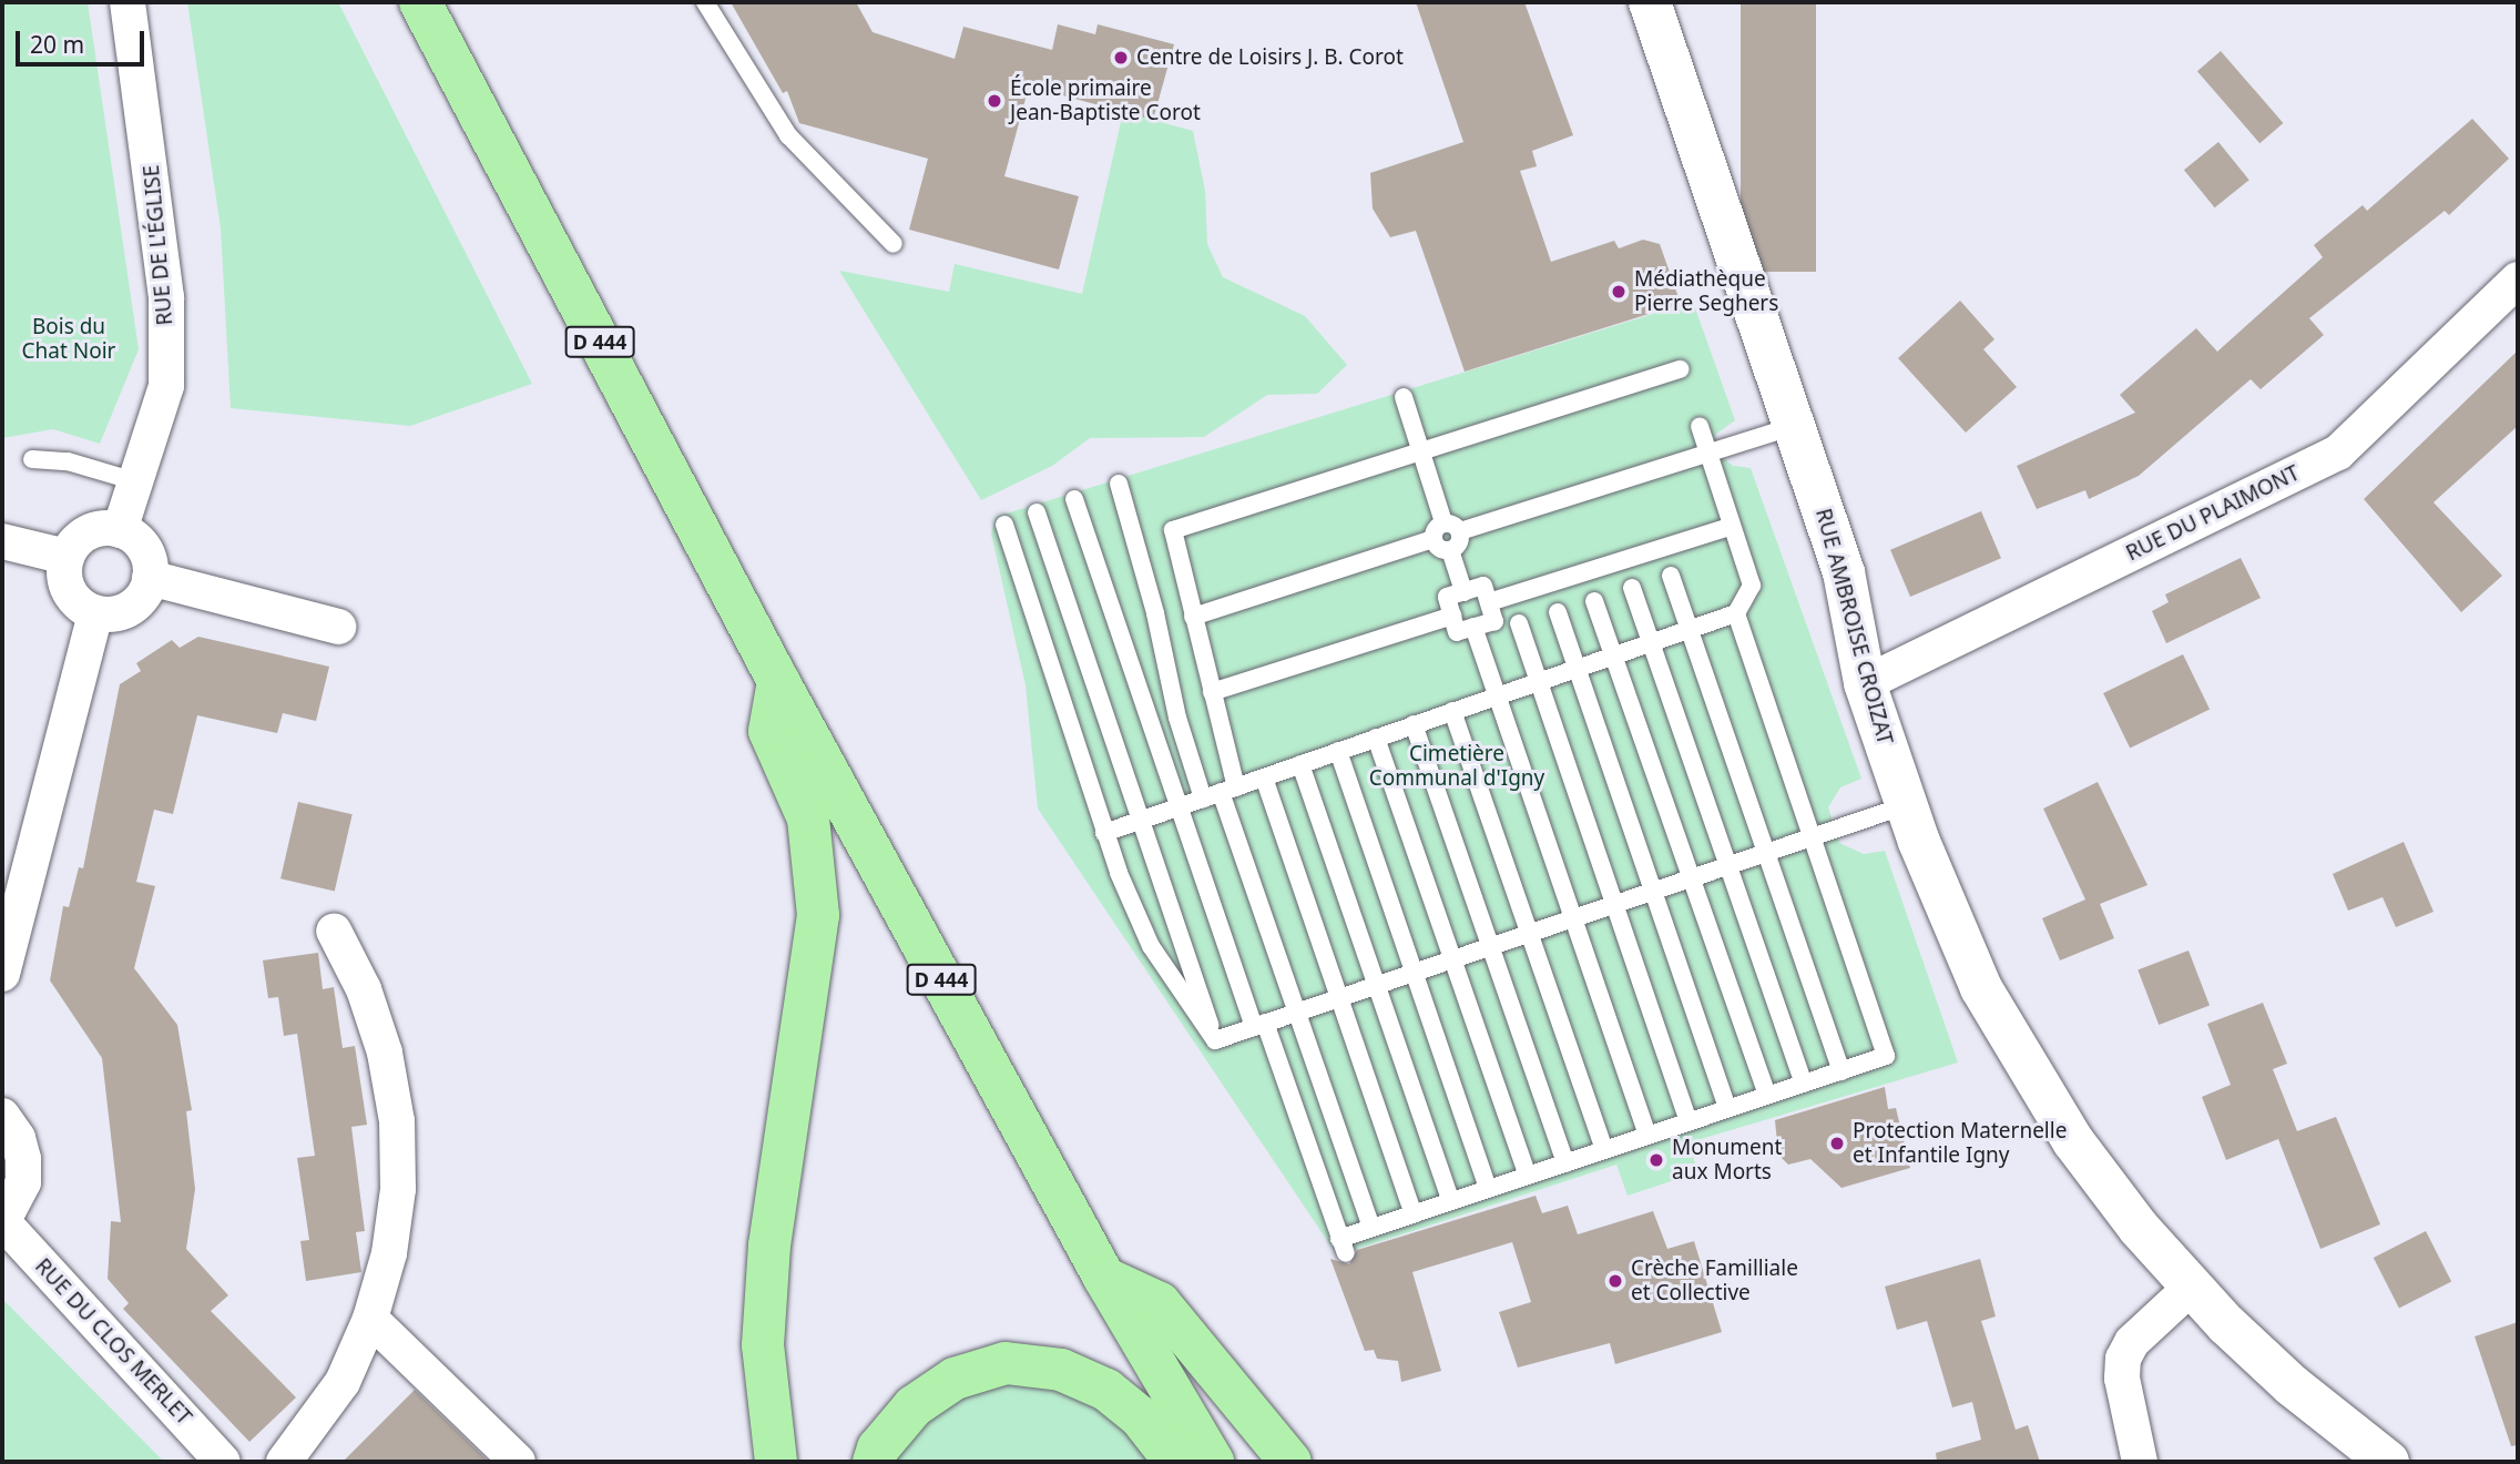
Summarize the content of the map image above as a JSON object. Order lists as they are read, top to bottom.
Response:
{
  "streets": {
    "main road": ["D 444"],
    "street": [
      "RUE DE L'ÉGLISE",
      "RUE DU PLAIMONT",
      "RUE AMBROISE CROIZAT",
      "RUE DU CLOS MERLET"
    ]
  },
  "crossings": [
    ["RUE DU PLAIMONT", "RUE AMBROISE CROIZAT"]
  ],
  "parks": ["Bois du Chat Noir", "Cimetière Communal d'Igny"],
  "places": [
    "Centre de Loisirs J. B. Corot",
    "École primaire Jean-Baptiste Corot",
    "Médiathèque Pierre Seghers",
    "Protection Maternelle et Infantile Igny",
    "Monument aux Morts",
    "Crèche Familliale et Collective"
  ],
  "scale_bar": "20 m"
}
